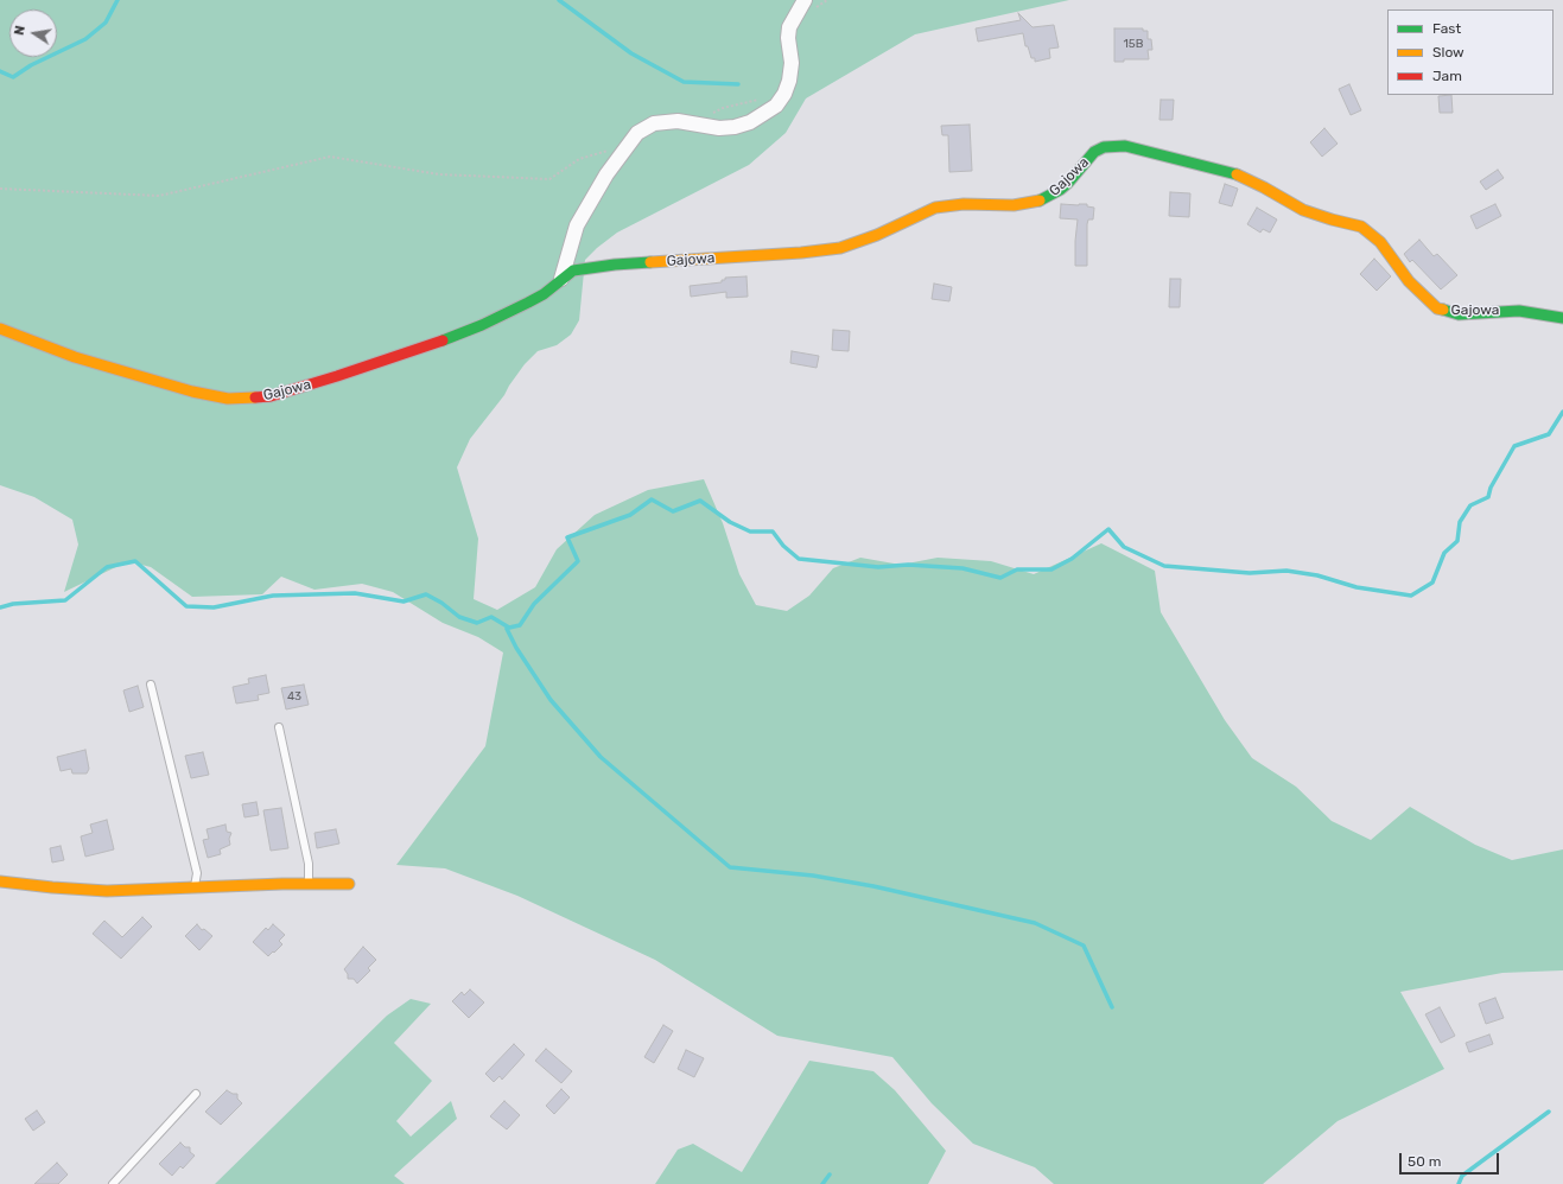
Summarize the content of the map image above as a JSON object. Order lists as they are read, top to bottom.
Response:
{
  "streets": {
    "street": ["Gajowa"]
  },
  "house_numbers": ["15B", "43"],
  "legend": ["Fast", "Slow", "Jam"],
  "scale_bar": "50 m",
  "north": "left"
}
